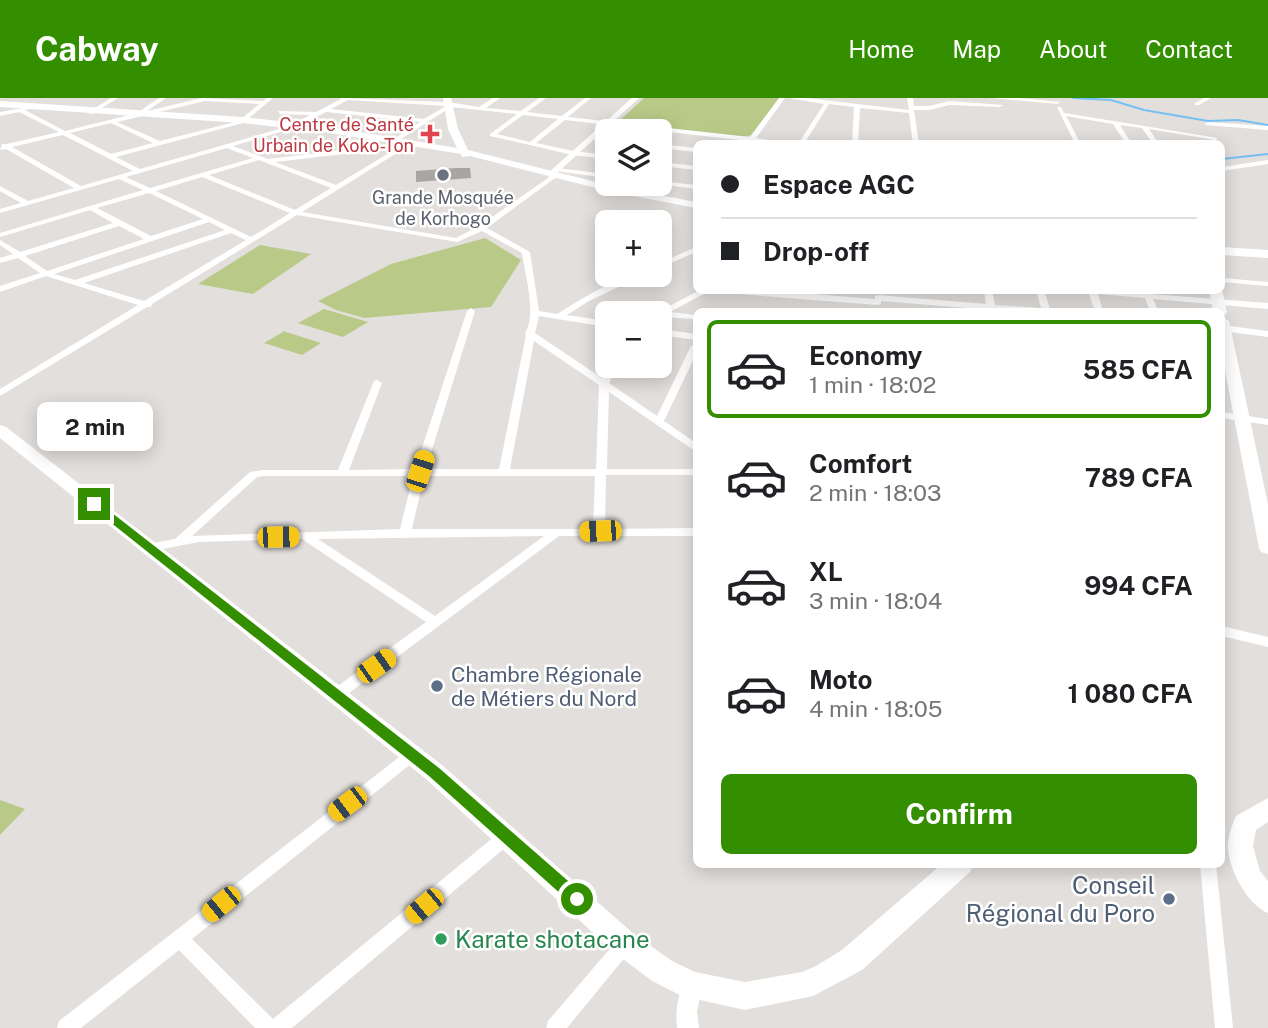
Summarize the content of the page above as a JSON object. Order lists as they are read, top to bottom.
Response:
{
  "places": {
    "health": ["Centre de Santé Urbain de Koko-Ton"],
    "other": [
      "Grande Mosquée de Korhogo",
      "Chambre Régionale de Métiers du Nord",
      "Conseil Régional du Poro",
      "Karate shotacane"
    ]
  },
  "page": {
    "header": "Cabway",
    "nav": [
      "Home",
      "Map",
      "About",
      "Contact"
    ],
    "map_buttons": ["+", "−"],
    "banner": ["Espace AGC", "Drop-off"],
    "list": [
      {
        "name": "Economy",
        "note": "1 min · 18:02",
        "value": "585 CFA"
      },
      {
        "name": "Comfort",
        "note": "2 min · 18:03",
        "value": "789 CFA"
      },
      {
        "name": "XL",
        "note": "3 min · 18:04",
        "value": "994 CFA"
      },
      {
        "name": "Moto",
        "note": "4 min · 18:05",
        "value": "1 080 CFA"
      }
    ],
    "bubble": "2 min",
    "buttons": "Confirm"
  }
}
